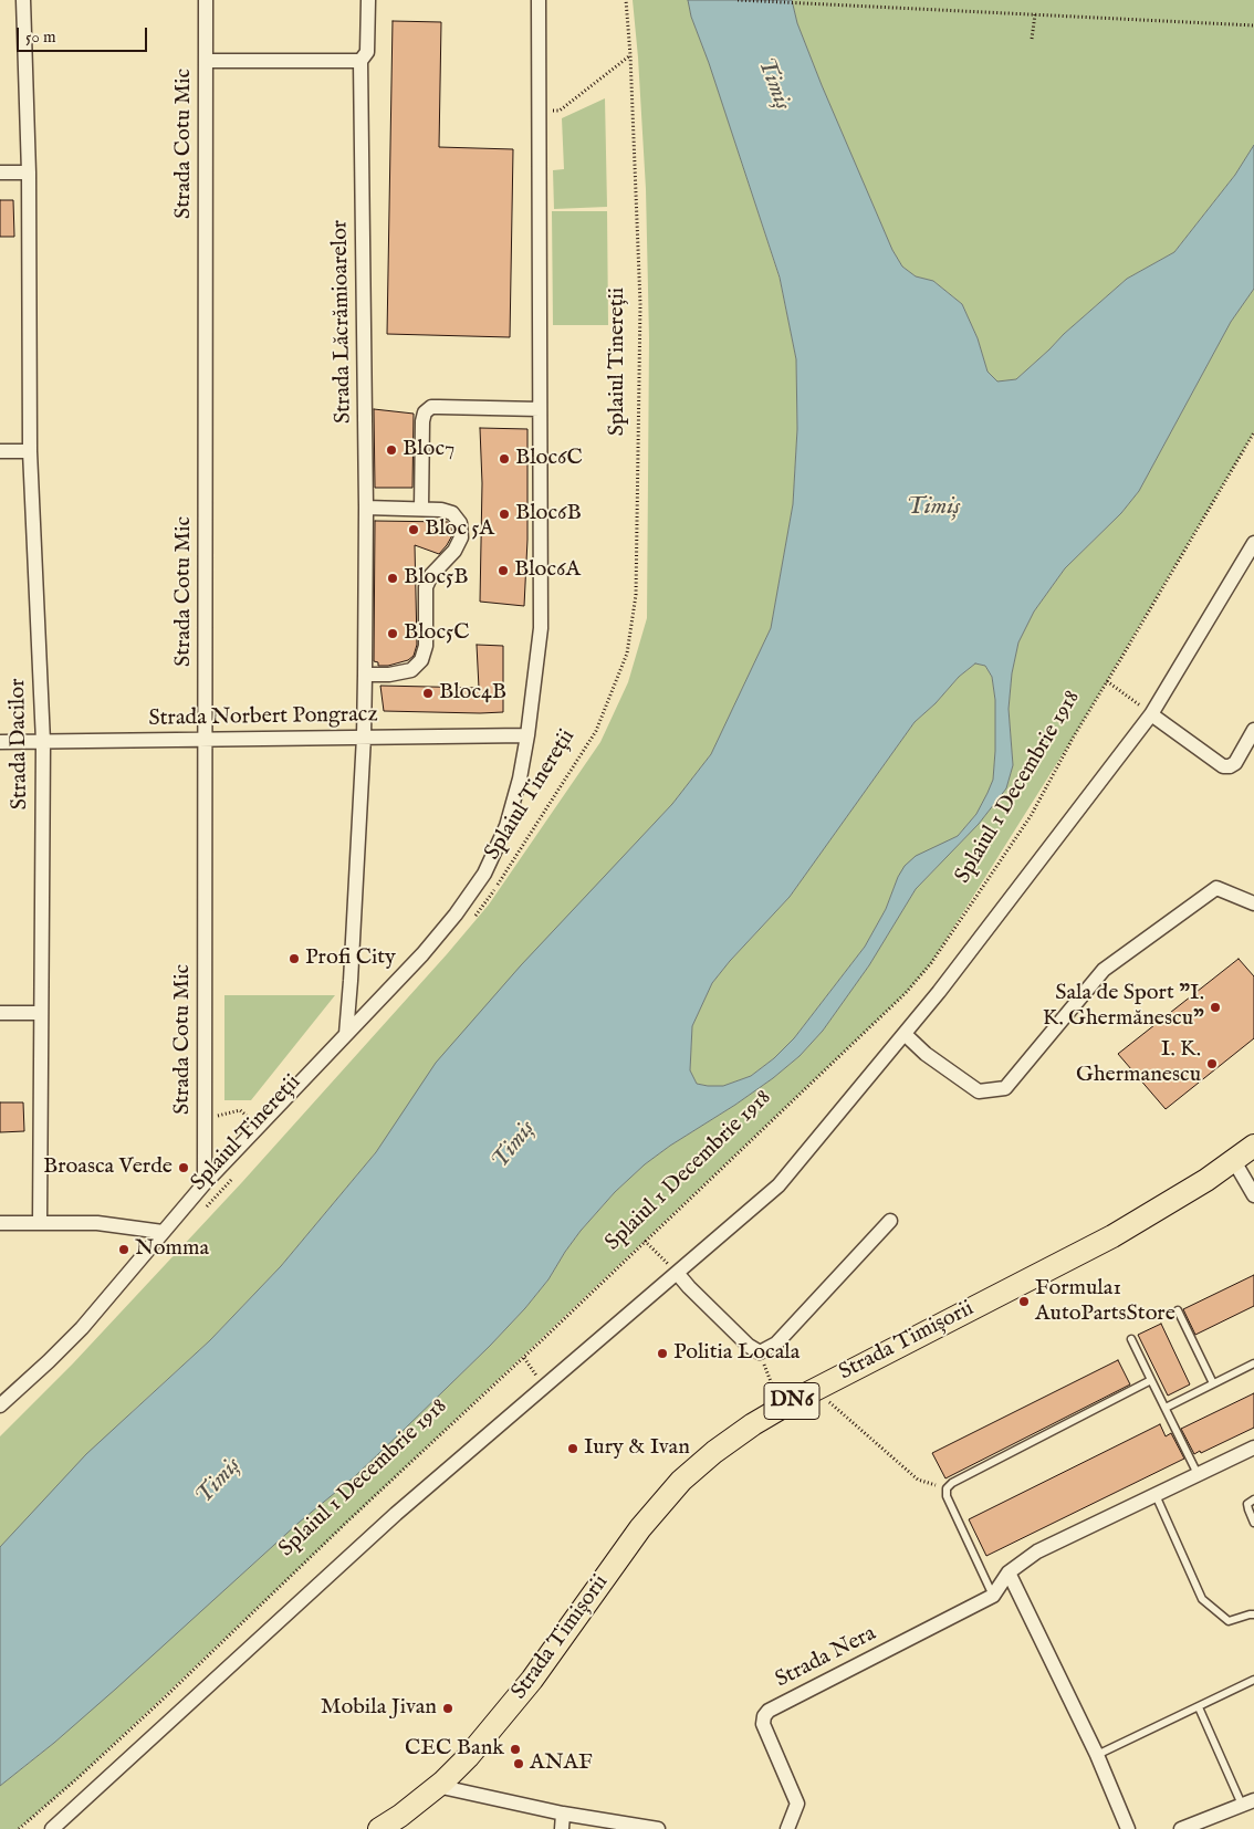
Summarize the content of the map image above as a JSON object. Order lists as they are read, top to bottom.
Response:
{
  "streets": {
    "main road": ["Strada Timișorii", "DN6"],
    "street": [
      "Strada Cotu Mic",
      "Strada Lăcrămioarelor",
      "Splaiul Tinereții",
      "Strada Norbert Pongracz",
      "Strada Dacilor",
      "Strada Nera"
    ],
    "path": ["Splaiul 1 Decembrie 1918"]
  },
  "crossings": [
    ["Strada Cotu Mic", "Splaiul Tinereții"],
    ["Strada Cotu Mic", "Strada Norbert Pongracz"],
    ["Strada Lăcrămioarelor", "Splaiul Tinereții"],
    ["Strada Lăcrămioarelor", "Strada Norbert Pongracz"],
    ["Splaiul Tinereții", "Strada Norbert Pongracz"],
    ["Strada Norbert Pongracz", "Strada Dacilor"]
  ],
  "water": ["Timiș"],
  "places": [
    "Bloc7",
    "Bloc6C",
    "Bloc6B",
    "Bloc 5A",
    "Bloc6A",
    "Bloc5B",
    "Bloc5C",
    "Bloc4B",
    "Profi City",
    "Sala de Sport \"I. K. Ghermănescu\"",
    "I. K. Ghermanescu",
    "Broasca Verde",
    "Nomma",
    "Formula1 AutoPartsStore",
    "Politia Locala",
    "Iury & Ivan",
    "Mobila Jivan",
    "CEC Bank",
    "ANAF"
  ],
  "scale_bar": "50 m"
}
